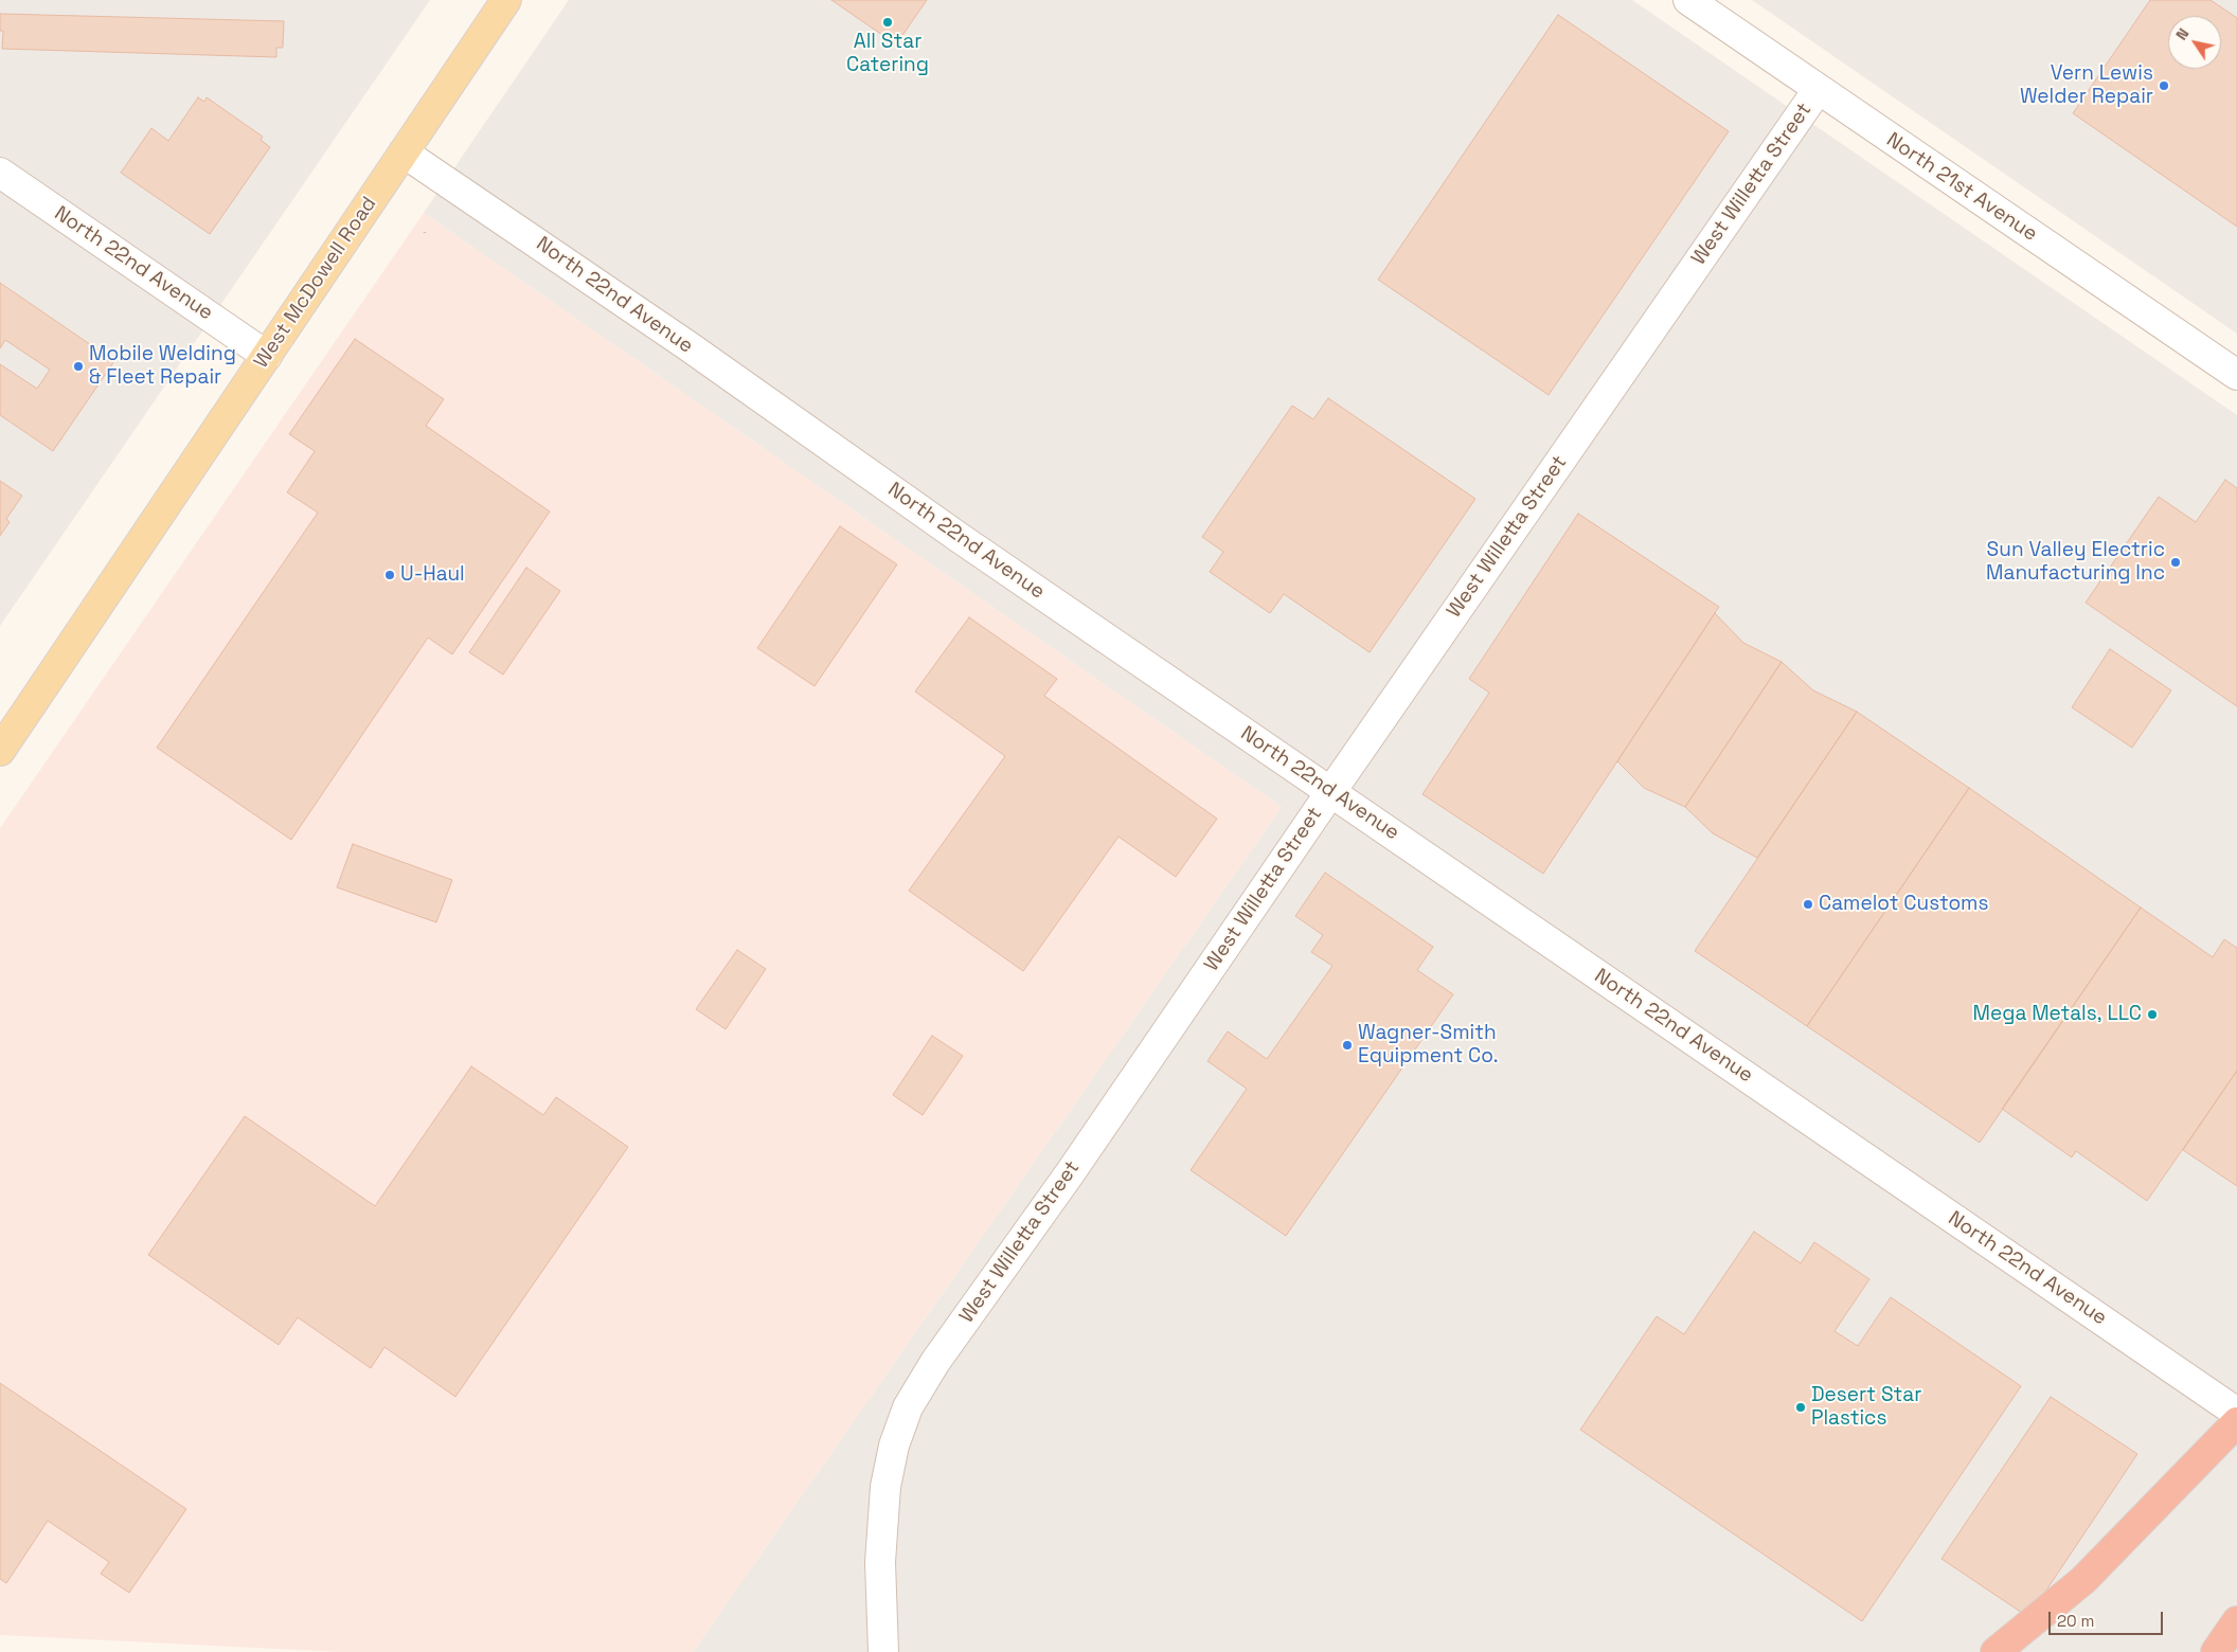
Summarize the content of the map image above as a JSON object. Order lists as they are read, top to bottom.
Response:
{
  "streets": {
    "main road": ["West McDowell Road"],
    "street": ["West Willetta Street", "North 21st Avenue", "North 22nd Avenue"]
  },
  "crossings": [
    ["West Willetta Street", "North 21st Avenue"],
    ["West Willetta Street", "North 22nd Avenue"],
    ["North 22nd Avenue", "West McDowell Road"]
  ],
  "places": [
    "All Star Catering",
    "Vern Lewis Welder Repair",
    "Mobile Welding & Fleet Repair",
    "Sun Valley Electric Manufacturing Inc",
    "U-Haul",
    "Camelot Customs",
    "Mega Metals, LLC",
    "Wagner-Smith Equipment Co.",
    "Desert Star Plastics"
  ],
  "scale_bar": "20 m",
  "north": "top left"
}
